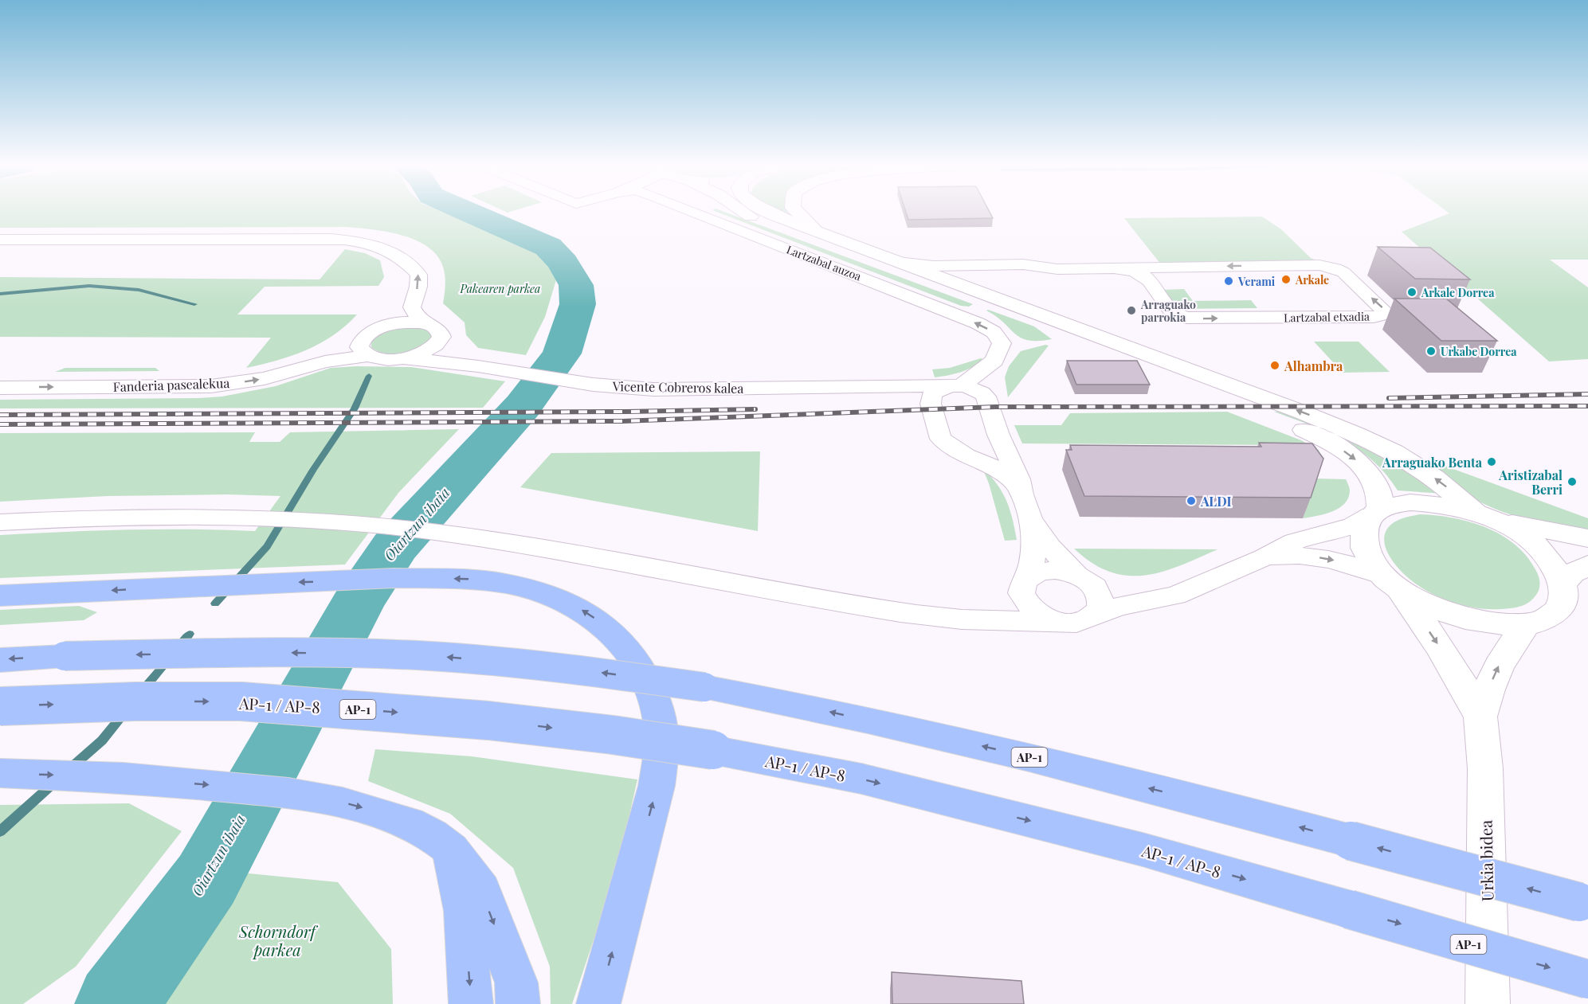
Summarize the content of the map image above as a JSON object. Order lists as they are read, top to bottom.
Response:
{
  "streets": {
    "highway": ["AP-1 / AP-8", "AP-1"],
    "main road": ["Urkia bidea"],
    "street": [
      "Lartzabal auzoa",
      "Lartzabal etxadia",
      "Fanderia pasealekua",
      "Vicente Cobreros kalea"
    ]
  },
  "crossings": [
    ["Lartzabal auzoa", "Vicente Cobreros kalea"],
    ["Fanderia pasealekua", "Vicente Cobreros kalea"]
  ],
  "one_way": ["Lartzabal auzoa"],
  "water": ["Oiartzun ibaia"],
  "parks": ["Pakearen parkea", "Schorndorf parkea"],
  "places": [
    "Arkale",
    "Verami",
    "Arkale Dorrea",
    "Arraguako parrokia",
    "Urkabe Dorrea",
    "Alhambra",
    "Arraguako Benta",
    "Aristizabal Berri",
    "ALDI"
  ]
}
